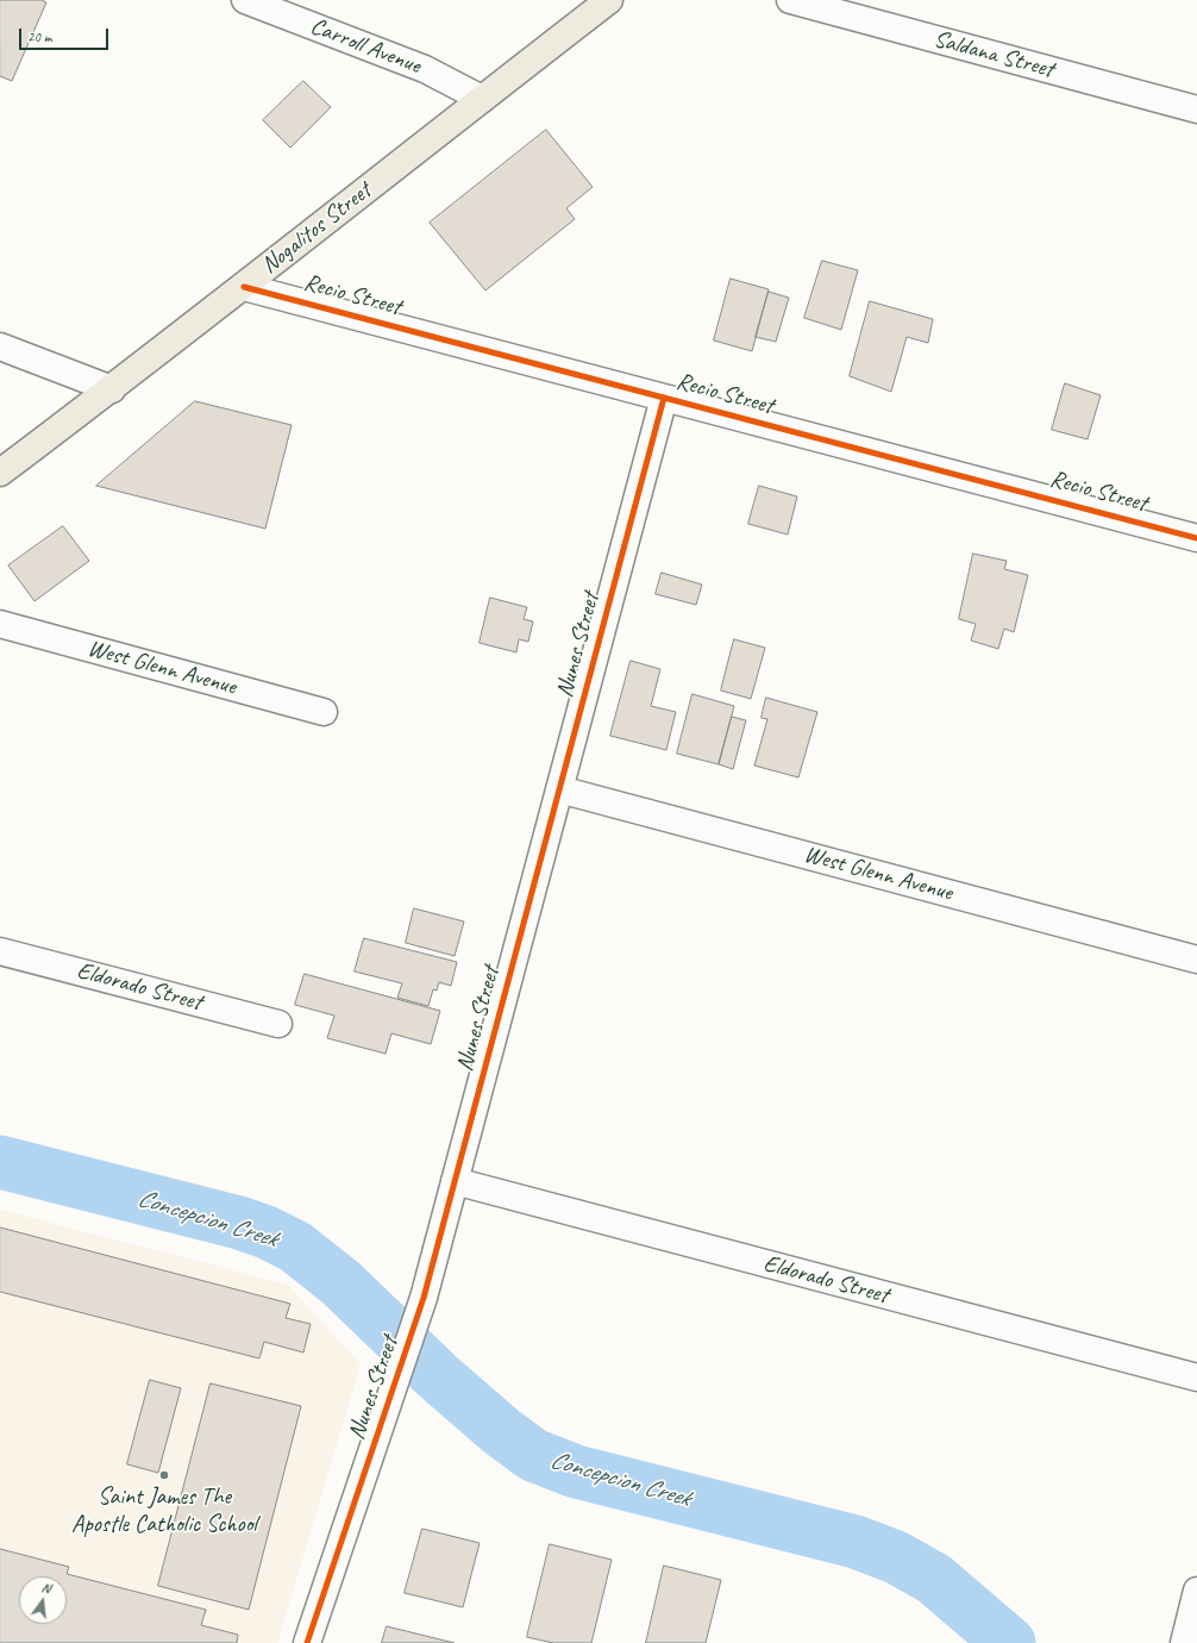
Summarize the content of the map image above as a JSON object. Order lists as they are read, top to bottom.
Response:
{
  "streets": {
    "main road": ["Nogalitos Street"],
    "street": [
      "Carroll Avenue",
      "Saldana Street",
      "Recio Street",
      "Nunes Street",
      "West Glenn Avenue",
      "Eldorado Street"
    ]
  },
  "crossings": [
    ["Carroll Avenue", "Nogalitos Street"],
    ["Nogalitos Street", "Recio Street"],
    ["Recio Street", "Nunes Street"],
    ["Nunes Street", "West Glenn Avenue"],
    ["Nunes Street", "Eldorado Street"]
  ],
  "water": ["Concepcion Creek"],
  "places": ["Saint James The Apostle Catholic School"],
  "scale_bar": "20 m",
  "north": "top"
}
